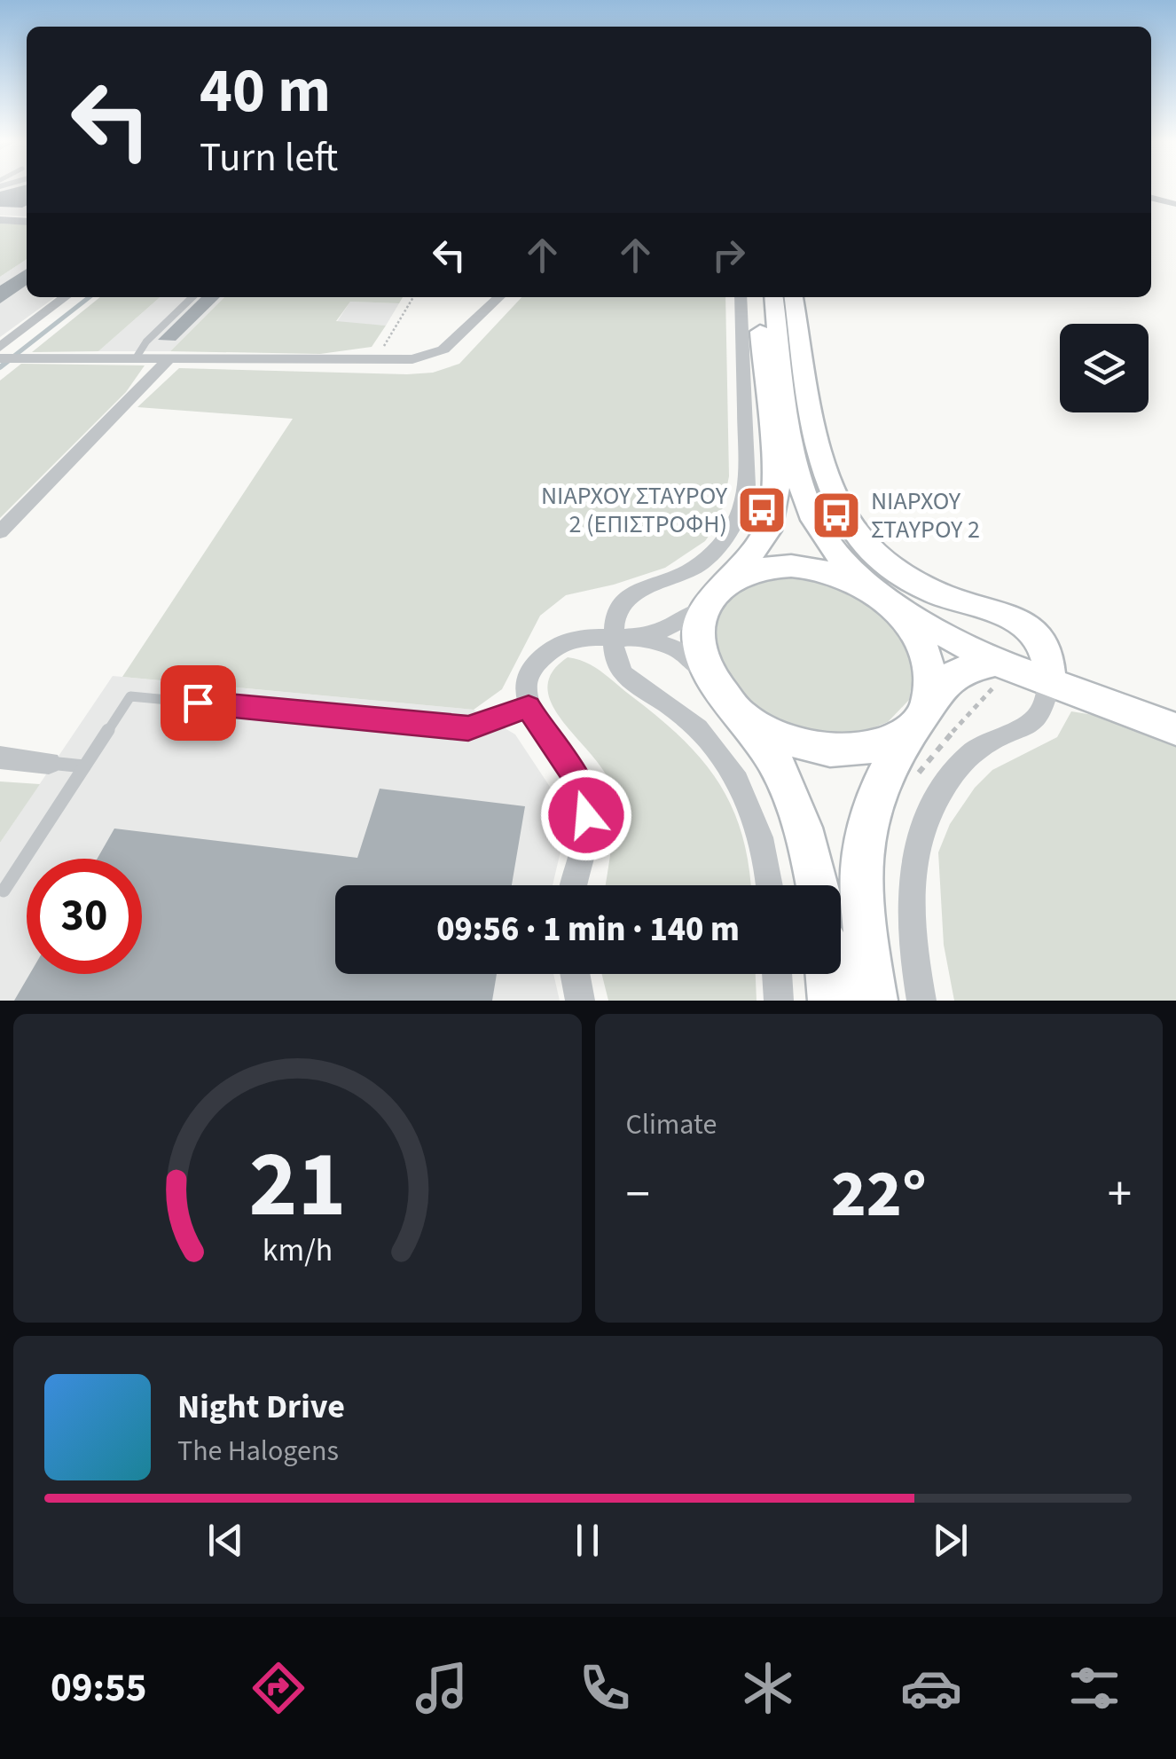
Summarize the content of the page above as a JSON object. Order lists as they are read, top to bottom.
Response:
{
  "places": {
    "bus stop": ["ΝΙΑΡΧΟΥ ΣΤΑΥΡΟΥ 2 (ΕΠΙΣΤΡΟΦΗ)", "ΝΙΑΡΧΟΥ ΣΤΑΥΡΟΥ 2"]
  },
  "page": {
    "turn": ["40 m", "Turn left"],
    "limit": "30",
    "trip": "09:56 · 1 min · 140 m",
    "tile": "Climate",
    "heat": ["−", "22°", "+"],
    "song": ["Night Drive", "The Halogens"],
    "tabs": "09:55",
    "gauge": ["21", "km/h"]
  }
}
